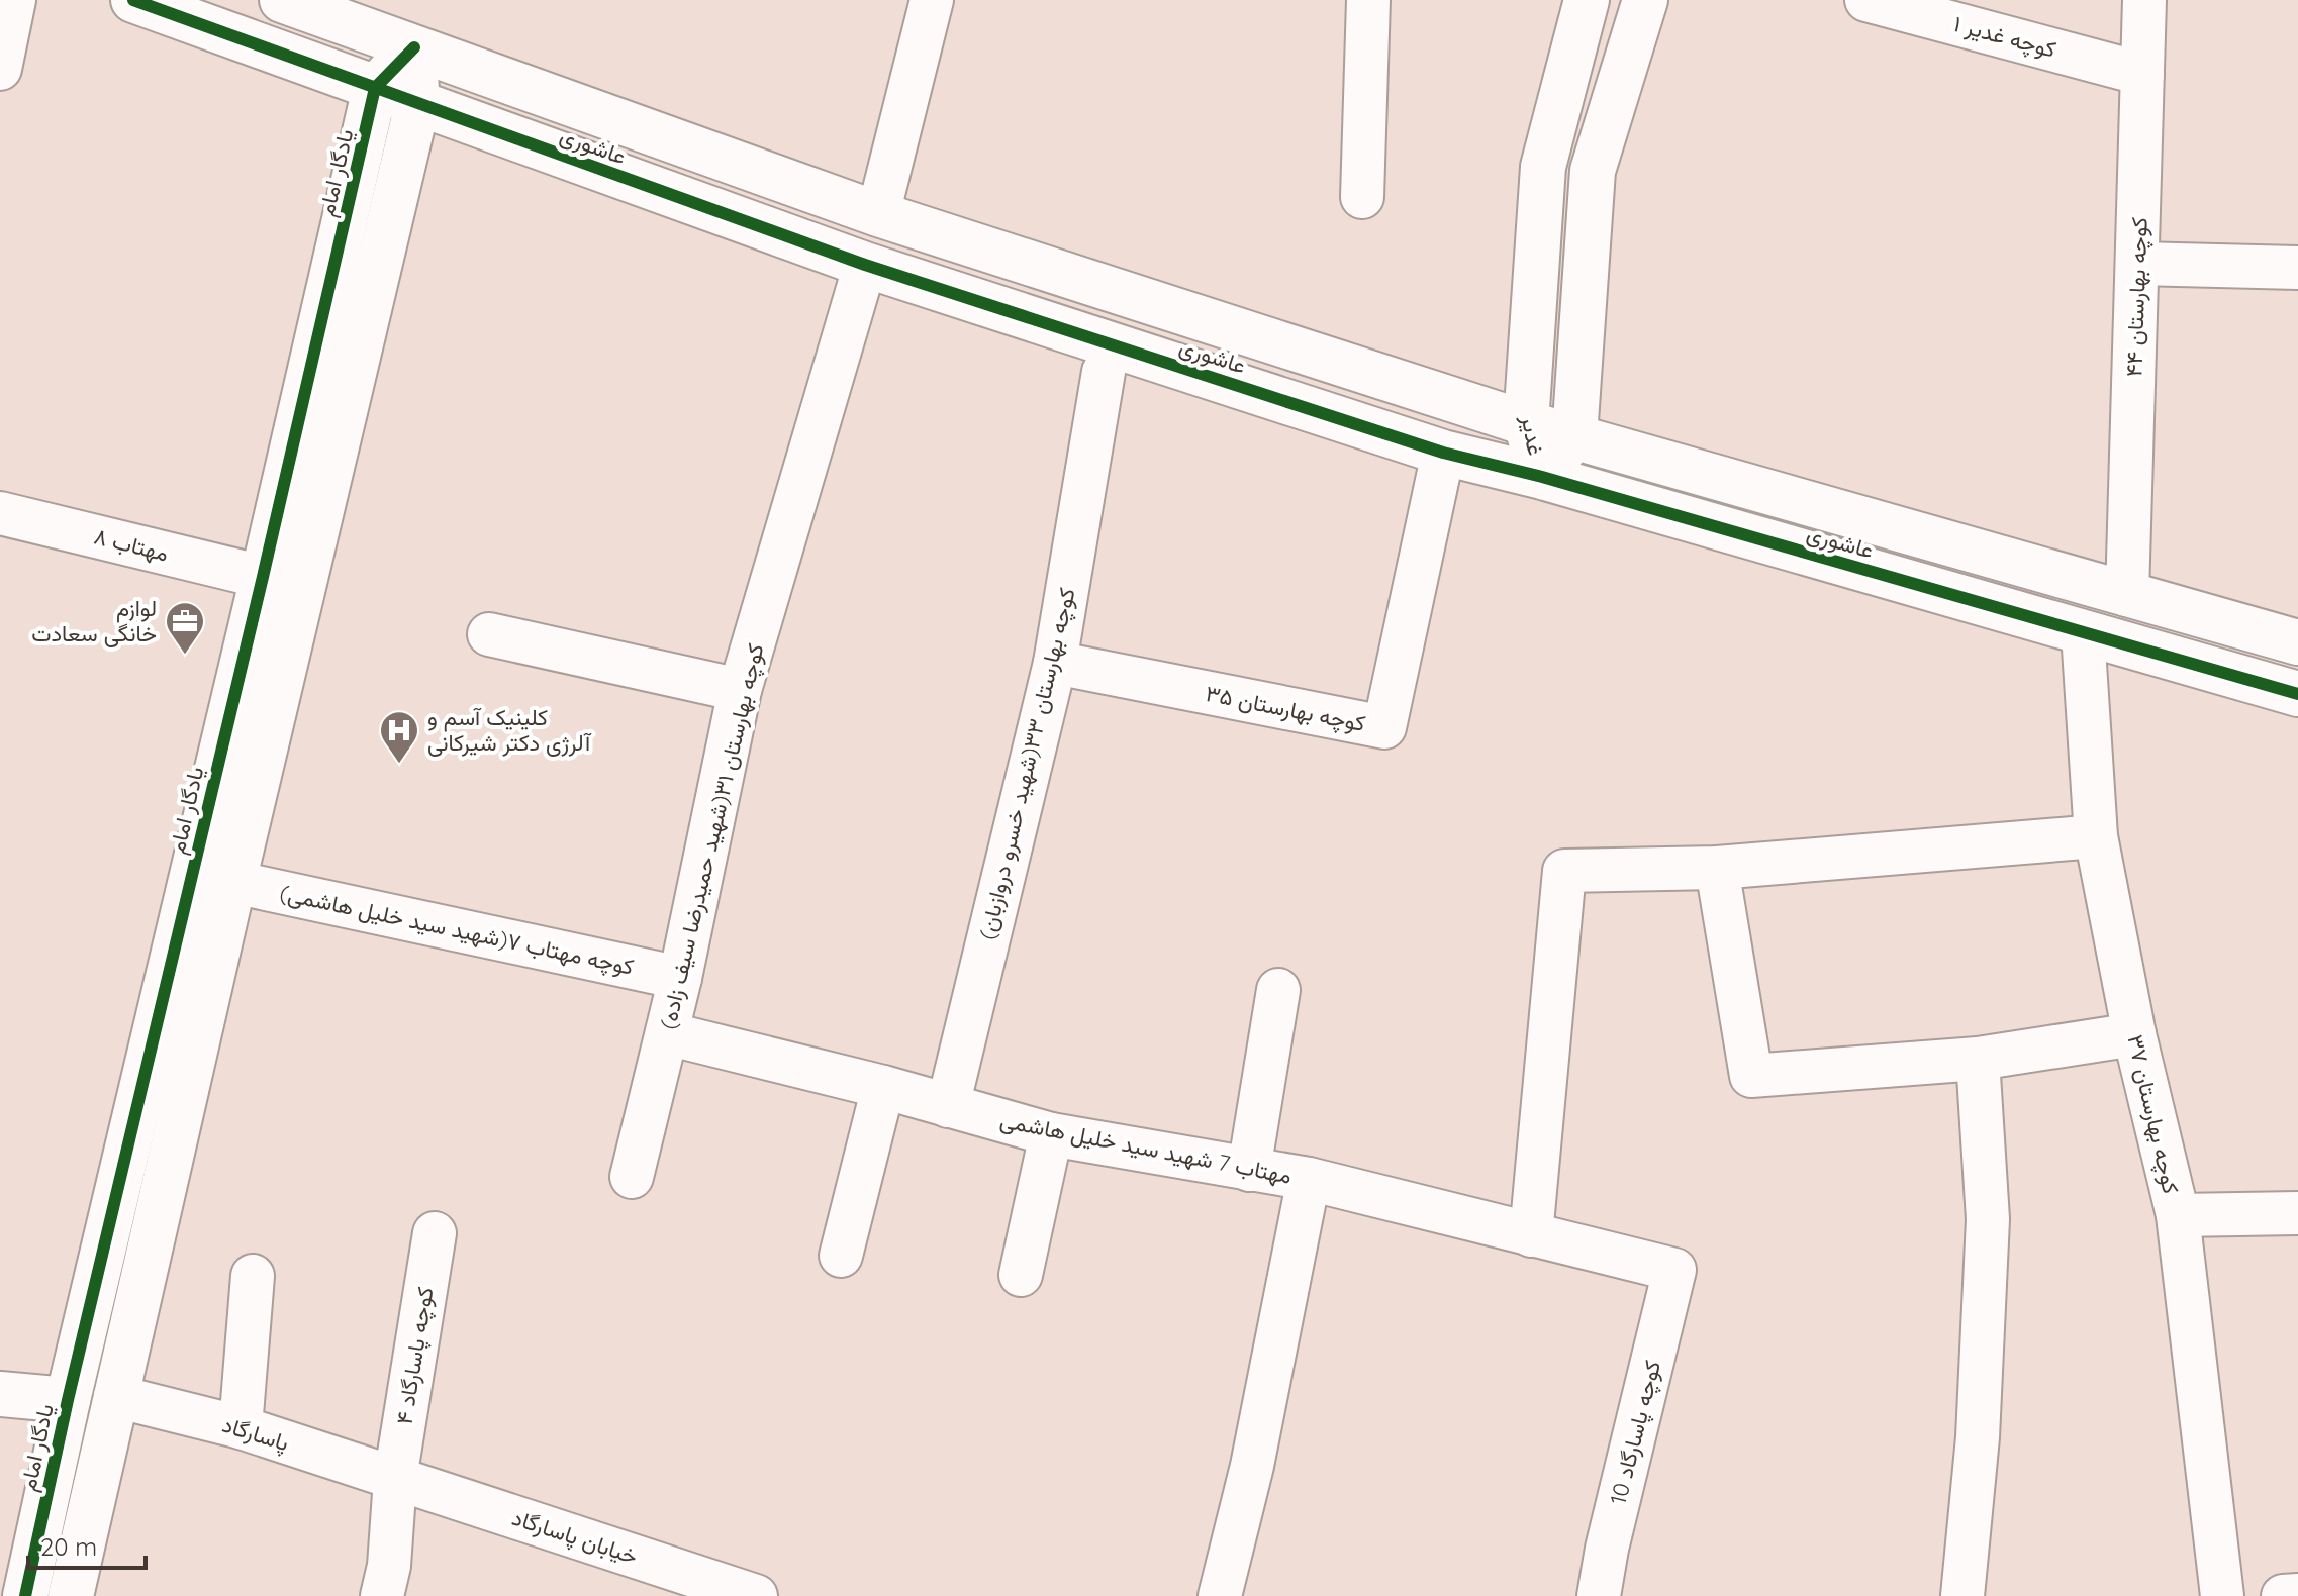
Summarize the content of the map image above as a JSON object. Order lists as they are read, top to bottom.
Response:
{
  "streets": {
    "street": [
      "کوچه غدیر ۱",
      "عاشوری",
      "یادگار امام",
      "کوچه بهارستان ۴۴",
      "غدیر",
      "مهتاب ۸",
      "کوچه بهارستان ۳۵",
      "کوچه بهارستان ۳۳(شهید خسرو دروازبان)",
      "کوچه بهارستان ۳۱(شهید حمیدرضا سیف زاده)",
      "کوچه مهتاب ۷(شهید سید خلیل هاشمی)",
      "کوچه بهارستان ۳۷",
      "مهتاب 7 شهید سید خلیل هاشمی",
      "کوچه پاسارگاد ۴",
      "کوچه پاسارگاد 10",
      "پاسارگاد",
      "خیابان پاسارگاد"
    ]
  },
  "crossings": [
    ["کوچه غدیر ۱", "کوچه بهارستان ۴۴"],
    ["عاشوری", "یادگار امام"],
    ["عاشوری", "کوچه بهارستان ۴۴"],
    ["عاشوری", "غدیر"],
    ["عاشوری", "کوچه بهارستان ۳۵"],
    ["عاشوری", "کوچه بهارستان ۳۱(شهید حمیدرضا سیف زاده)"],
    ["عاشوری", "کوچه بهارستان ۳۷"],
    ["یادگار امام", "مهتاب ۸"],
    ["کوچه بهارستان ۳۵", "کوچه بهارستان ۳۳(شهید خسرو دروازبان)"],
    ["کوچه بهارستان ۳۳(شهید خسرو دروازبان)", "مهتاب 7 شهید سید خلیل هاشمی"],
    ["کوچه بهارستان ۳۱(شهید حمیدرضا سیف زاده)", "کوچه مهتاب ۷(شهید سید خلیل هاشمی)"],
    ["کوچه بهارستان ۳۱(شهید حمیدرضا سیف زاده)", "مهتاب 7 شهید سید خلیل هاشمی"],
    ["مهتاب 7 شهید سید خلیل هاشمی", "کوچه پاسارگاد 10"],
    ["کوچه پاسارگاد ۴", "پاسارگاد"],
    ["کوچه پاسارگاد ۴", "خیابان پاسارگاد"],
    ["پاسارگاد", "خیابان پاسارگاد"]
  ],
  "places": {
    "office": ["لوازم خانگی سعادت"],
    "hospital": ["کلینیک آسم و آلرژی دکتر شیرکانی"]
  },
  "scale_bar": "20 m"
}
